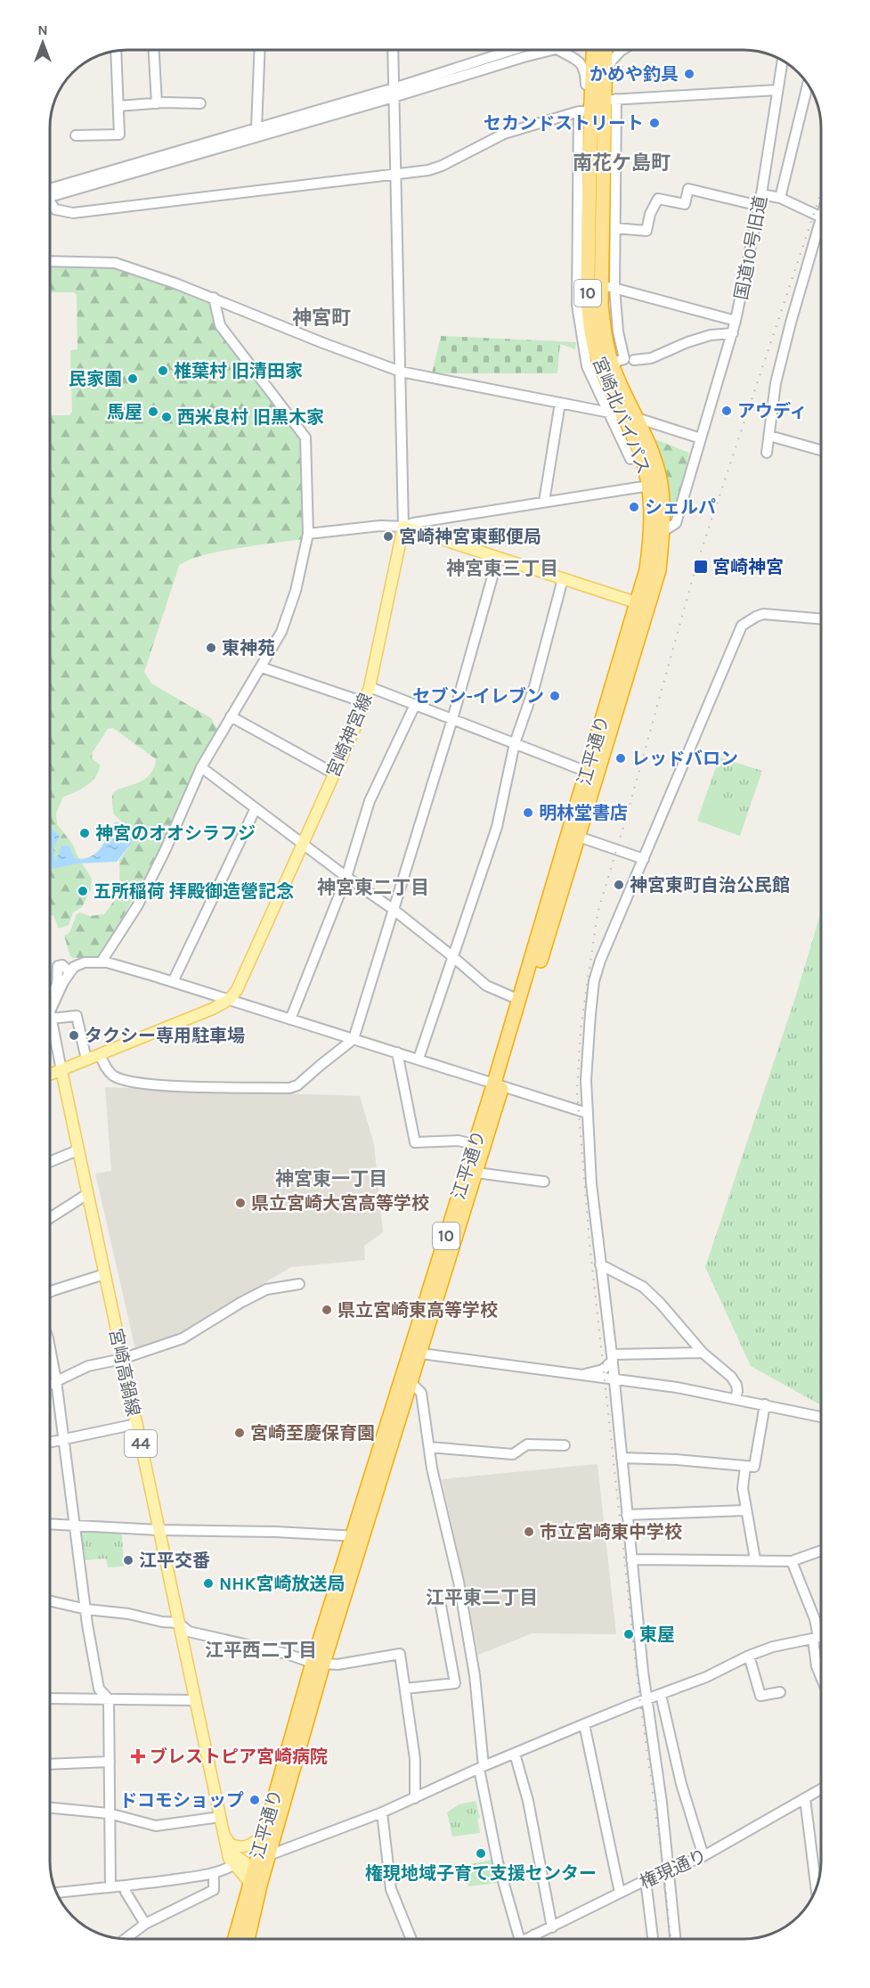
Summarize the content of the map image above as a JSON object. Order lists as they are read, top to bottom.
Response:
{
  "streets": {
    "highway": ["10", "宮崎北バイパス", "江平通り"],
    "main road": ["宮崎神宮線", "宮崎高鍋線", "44"],
    "street": ["国道10号旧道", "権現通り"]
  },
  "crossings": [
    ["国道10号旧道", "宮崎北バイパス"],
    ["国道10号旧道", "江平通り"],
    ["10", "江平通り"],
    ["10", "宮崎高鍋線"],
    ["宮崎北バイパス", "江平通り"],
    ["江平通り", "宮崎高鍋線"]
  ],
  "districts": [
    "南花ケ島町",
    "神宮町",
    "神宮東三丁目",
    "神宮東二丁目",
    "神宮東一丁目",
    "江平東二丁目",
    "江平西二丁目"
  ],
  "places": {
    "other": [
      "かめや釣具",
      "セカンドストリート",
      "椎葉村 旧清田家",
      "民家園",
      "アウディ",
      "馬屋",
      "西米良村 旧黒木家",
      "シェルパ",
      "宮崎神宮東郵便局",
      "東神苑",
      "セブン-イレブン",
      "レッドバロン",
      "明林堂書店",
      "神宮のオオシラフジ",
      "神宮東町自治公民館",
      "五所稲荷 拝殿御造營記念",
      "タクシー専用駐車場",
      "県立宮崎大宮高等学校",
      "県立宮崎東高等学校",
      "宮崎至慶保育園",
      "市立宮崎東中学校",
      "江平交番",
      "NHK宮崎放送局",
      "東屋",
      "ドコモショップ",
      "権現地域子育て支援センター"
    ],
    "transit": ["宮崎神宮"],
    "health": ["ブレストピア宮崎病院"]
  },
  "north": "top"
}
